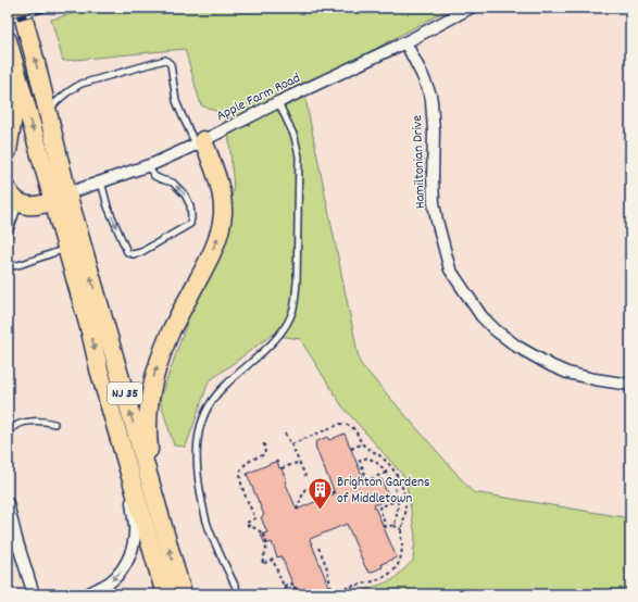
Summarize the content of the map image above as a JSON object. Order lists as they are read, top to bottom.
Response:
{
  "streets": {
    "highway": ["NJ 35"],
    "street": ["Apple Farm Road", "Hamiltonian Drive"]
  },
  "crossings": [
    ["Apple Farm Road", "Hamiltonian Drive"],
    ["Apple Farm Road", "NJ 35"]
  ],
  "places": {
    "building": ["Brighton Gardens of Middletown"]
  }
}
